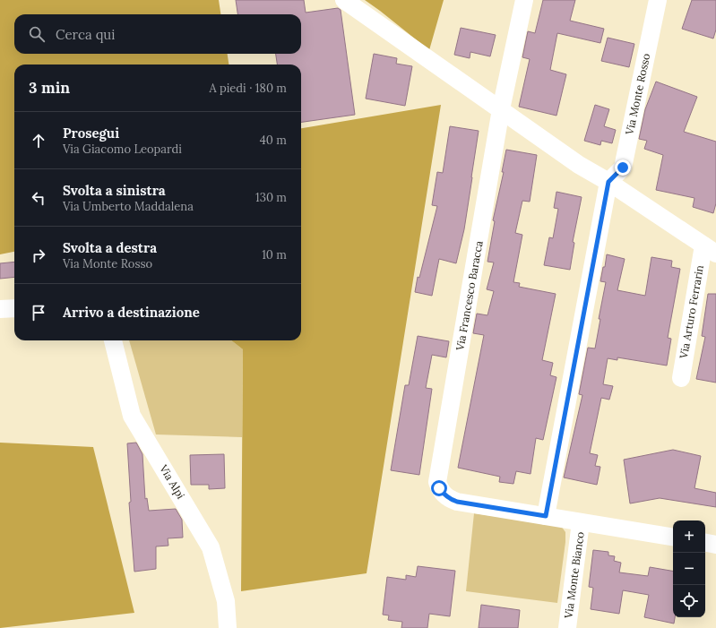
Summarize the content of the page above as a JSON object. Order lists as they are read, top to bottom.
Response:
{
  "streets": {
    "street": [
      "Via Monte Rosso",
      "Via Francesco Baracca",
      "Via Arturo Ferrarin",
      "Via Alpi",
      "Via Monte Bianco"
    ]
  },
  "page": {
    "search": "Cerca qui",
    "heading": ["3 min", "A piedi · 180 m"],
    "list": [
      ["Prosegui", "Via Giacomo Leopardi", "40 m"],
      ["Svolta a sinistra", "Via Umberto Maddalena", "130 m"],
      ["Svolta a destra", "Via Monte Rosso", "10 m"],
      "Arrivo a destinazione"
    ],
    "map_buttons": ["+", "−"]
  }
}
